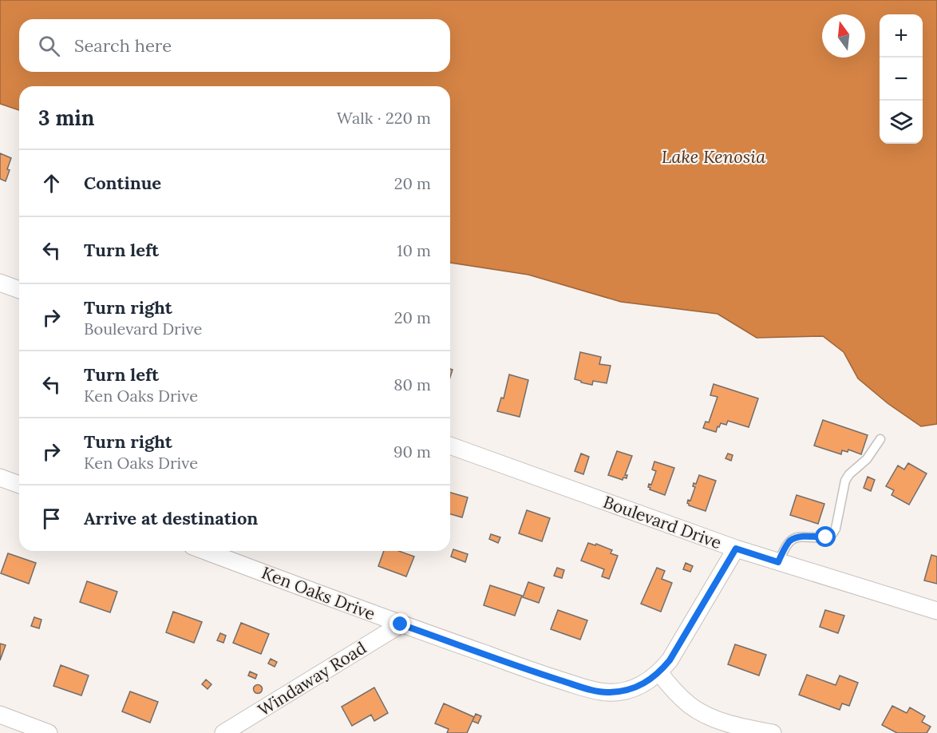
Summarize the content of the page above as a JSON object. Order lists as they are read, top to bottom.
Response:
{
  "streets": {
    "street": ["Boulevard Drive", "Ken Oaks Drive", "Windaway Road"]
  },
  "crossings": [
    ["Boulevard Drive", "Ken Oaks Drive"],
    ["Ken Oaks Drive", "Windaway Road"]
  ],
  "water": ["Lake Kenosia"],
  "north": "top",
  "page": {
    "map_buttons": ["+", "−"],
    "search": "Search here",
    "heading": ["3 min", "Walk · 220 m"],
    "list": [
      ["Continue", "20 m"],
      ["Turn left", "10 m"],
      ["Turn right", "Boulevard Drive", "20 m"],
      ["Turn left", "Ken Oaks Drive", "80 m"],
      ["Turn right", "Ken Oaks Drive", "90 m"],
      "Arrive at destination"
    ]
  }
}
